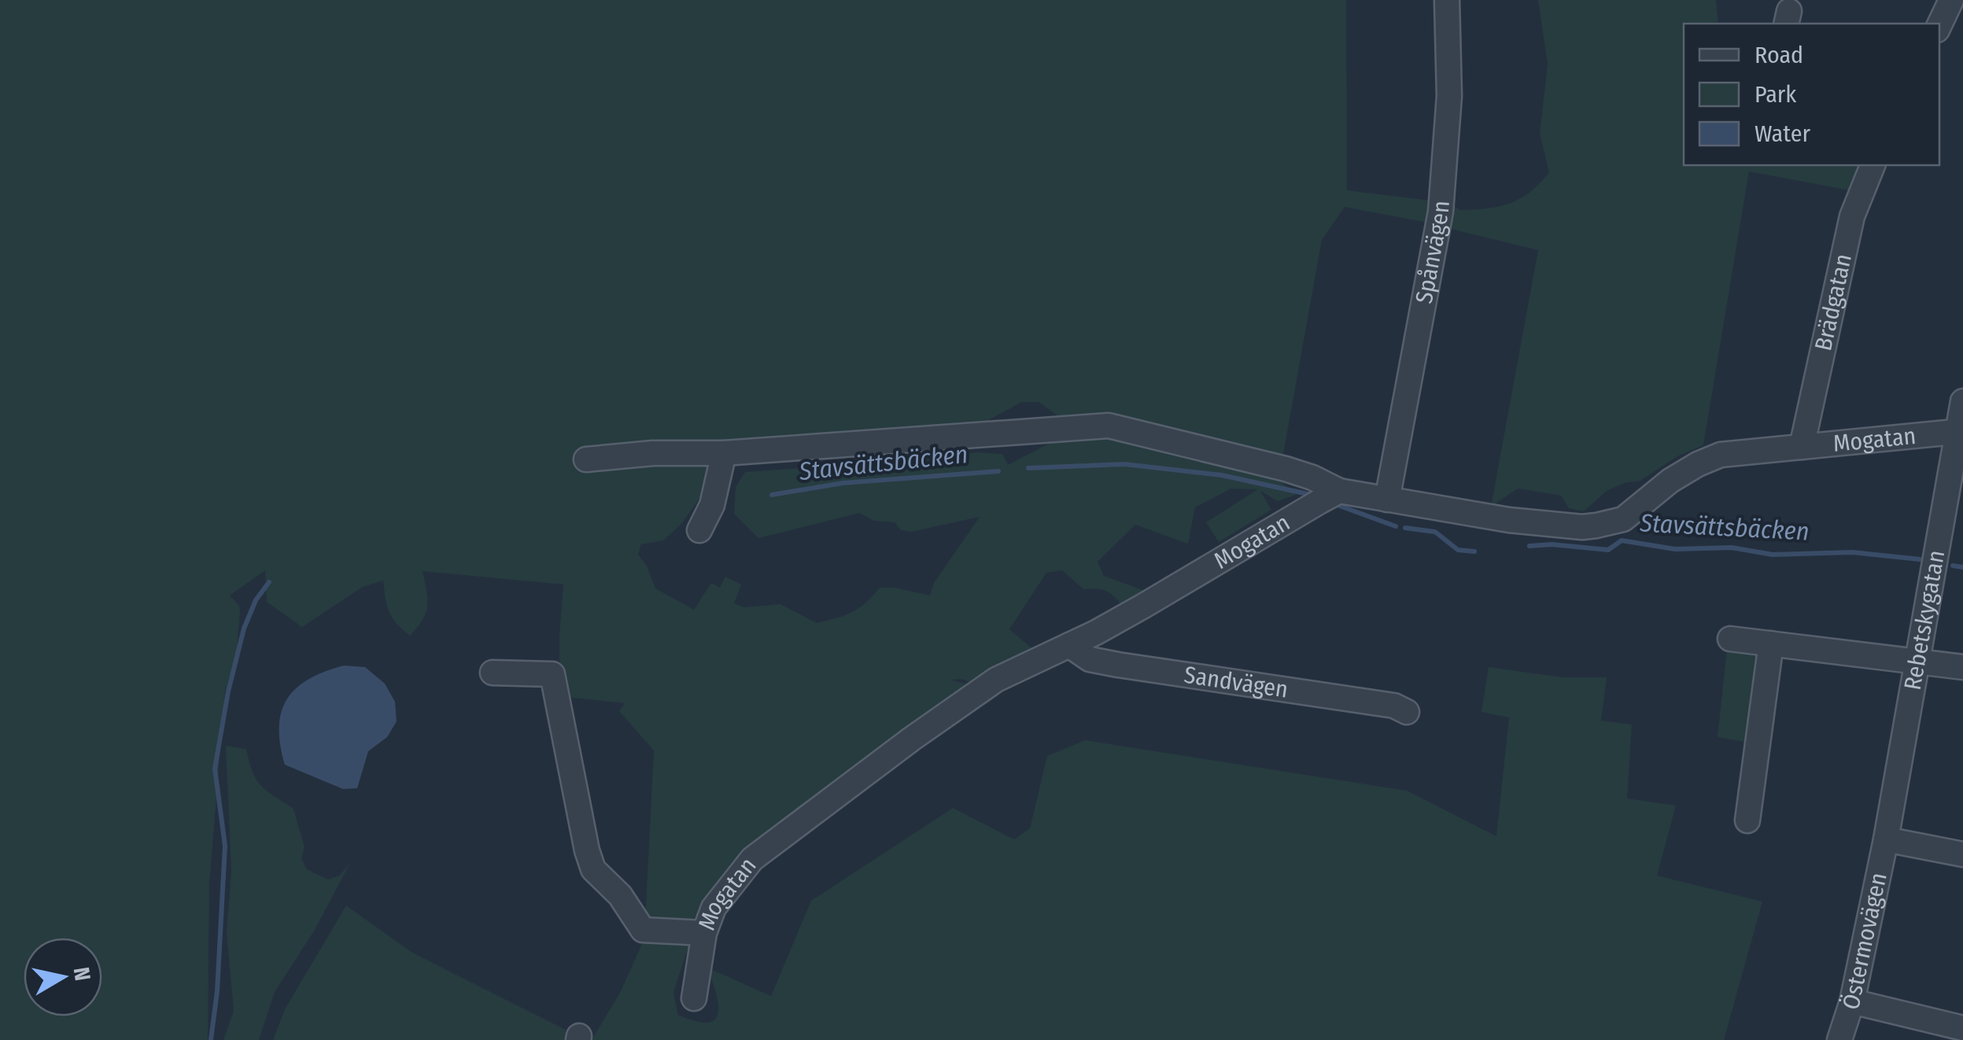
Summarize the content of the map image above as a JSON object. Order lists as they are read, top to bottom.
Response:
{
  "streets": {
    "street": [
      "Spånvägen",
      "Brädgatan",
      "Mogatan",
      "Rebetskygatan",
      "Sandvägen",
      "Östermovägen"
    ]
  },
  "crossings": [
    ["Spånvägen", "Mogatan"],
    ["Brädgatan", "Mogatan"],
    ["Mogatan", "Rebetskygatan"],
    ["Mogatan", "Sandvägen"],
    ["Rebetskygatan", "Östermovägen"]
  ],
  "water": ["Stavsättsbäcken"],
  "legend": ["Road", "Park", "Water"],
  "north": "right"
}
